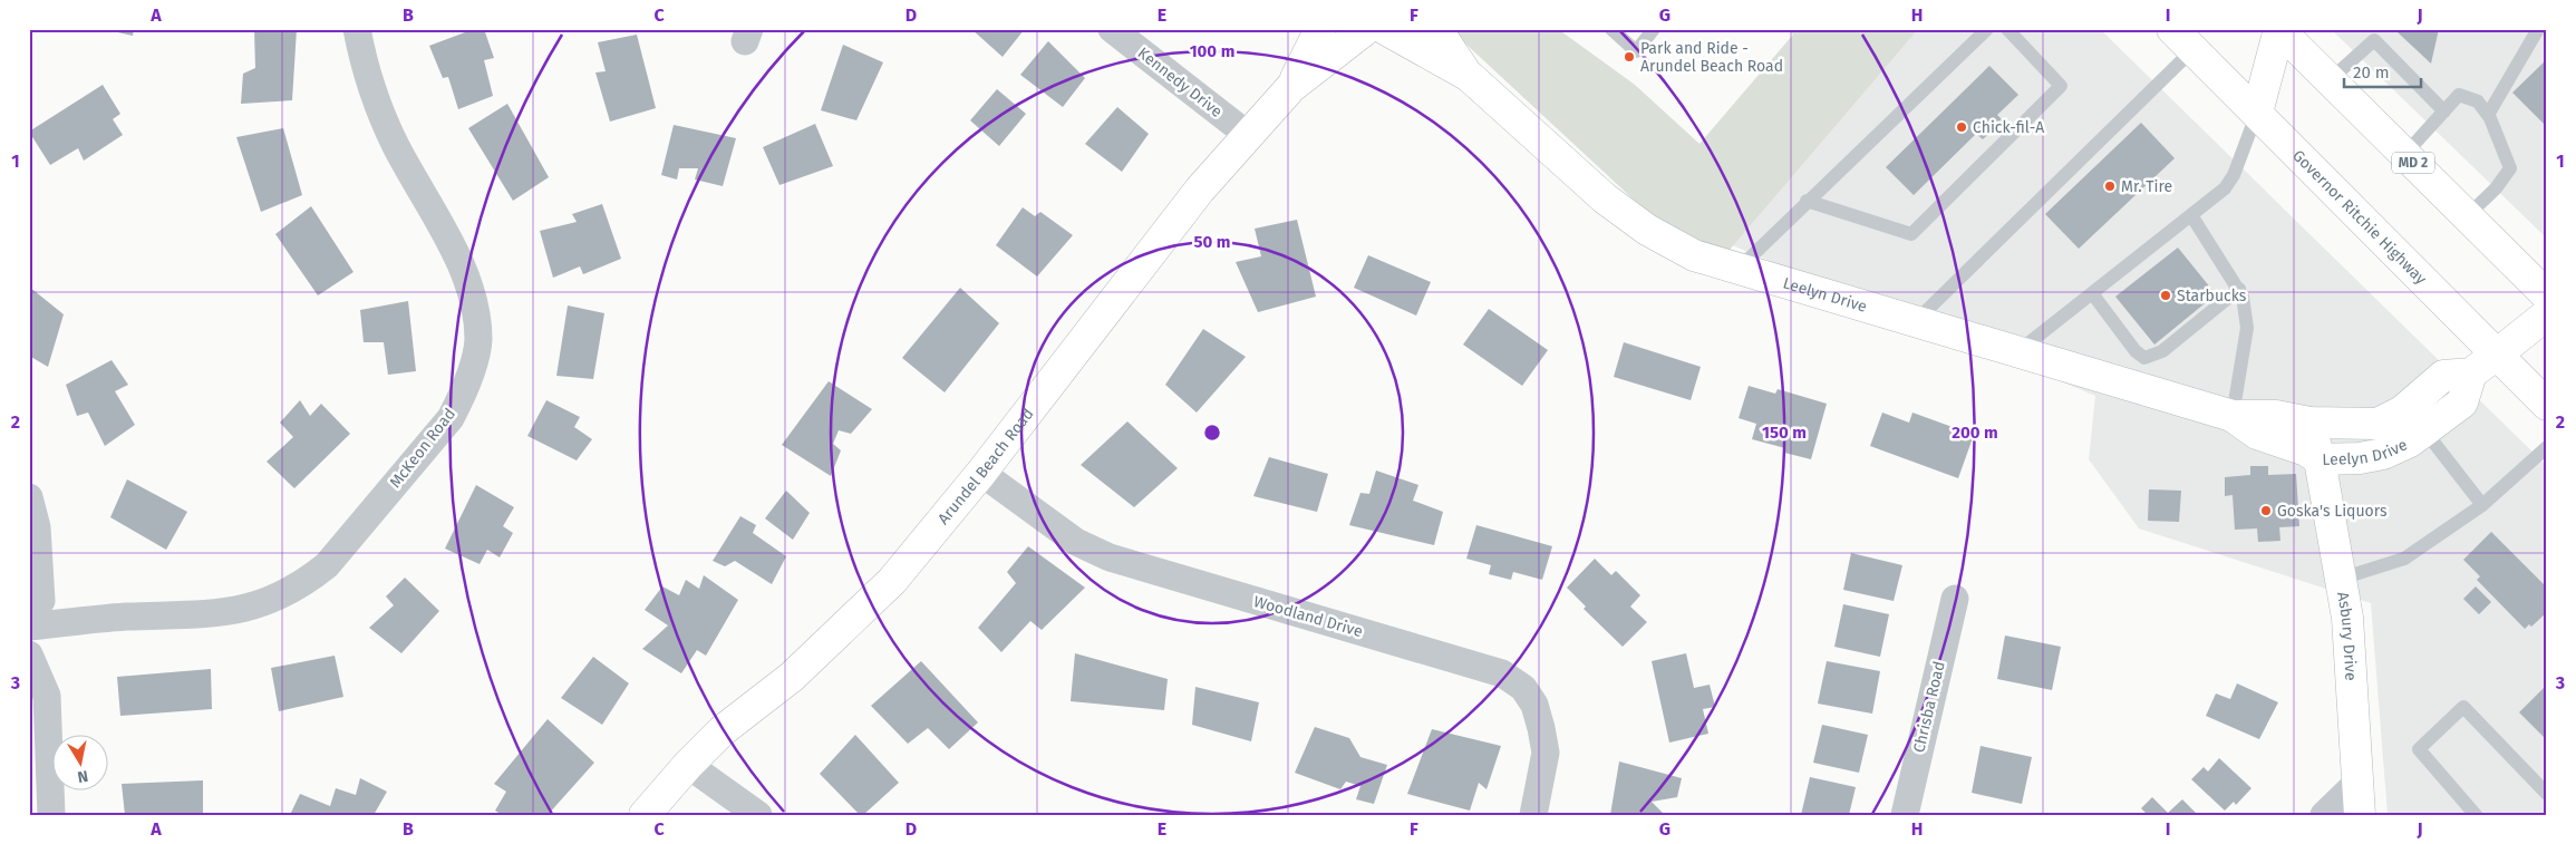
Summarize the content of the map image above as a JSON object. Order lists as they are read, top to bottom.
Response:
{
  "streets": {
    "main road": [
      "MD 2",
      "Governor Ritchie Highway",
      "Leelyn Drive",
      "Arundel Beach Road",
      "Asbury Drive"
    ],
    "street": [
      "Kennedy Drive",
      "McKeon Road",
      "Woodland Drive",
      "Chrisba Road"
    ]
  },
  "crossings": [
    ["Kennedy Drive", "Arundel Beach Road"],
    ["Leelyn Drive", "Asbury Drive"],
    ["Arundel Beach Road", "Woodland Drive"]
  ],
  "places": [
    "Park and Ride - Arundel Beach Road",
    "Chick-fil-A",
    "Mr. Tire",
    "Starbucks",
    "Goska's Liquors"
  ],
  "scale_bar": "20 m",
  "north": "bottom",
  "grid": {
    "columns": [
      "A",
      "B",
      "C",
      "D",
      "E",
      "F",
      "G",
      "H",
      "I",
      "J"
    ],
    "rows": ["1", "2", "3"]
  },
  "rings": [
    "100 m",
    "50 m",
    "150 m",
    "200 m"
  ]
}
